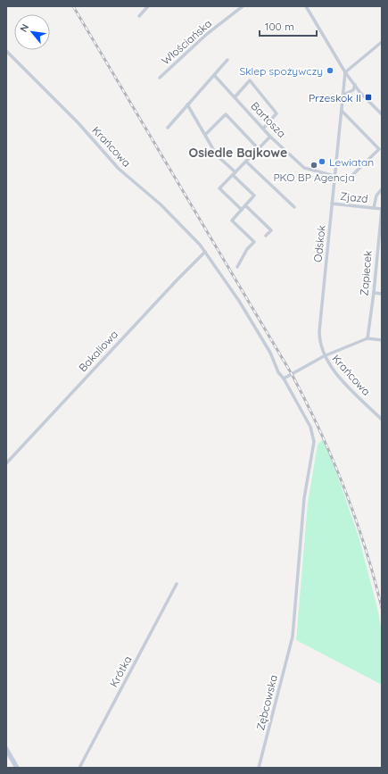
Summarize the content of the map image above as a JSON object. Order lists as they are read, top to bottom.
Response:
{
  "streets": {
    "street": [
      "Włościańska",
      "Bartosza",
      "Krańcowa",
      "Zjazd",
      "Odskok",
      "Zapiecek",
      "Bakaliowa",
      "Krótka",
      "Zębcowska"
    ]
  },
  "crossings": [
    ["Bartosza", "Zjazd"],
    ["Bartosza", "Odskok"],
    ["Krańcowa", "Odskok"],
    ["Krańcowa", "Bakaliowa"],
    ["Krańcowa", "Zębcowska"],
    ["Zjazd", "Odskok"],
    ["Zjazd", "Zapiecek"]
  ],
  "districts": ["Osiedle Bajkowe"],
  "places": {
    "other": ["Sklep spożywczy", "Lewiatan", "PKO BP Agencja"],
    "transit": ["Przeskok II"]
  },
  "scale_bar": "100 m",
  "north": "top left"
}
